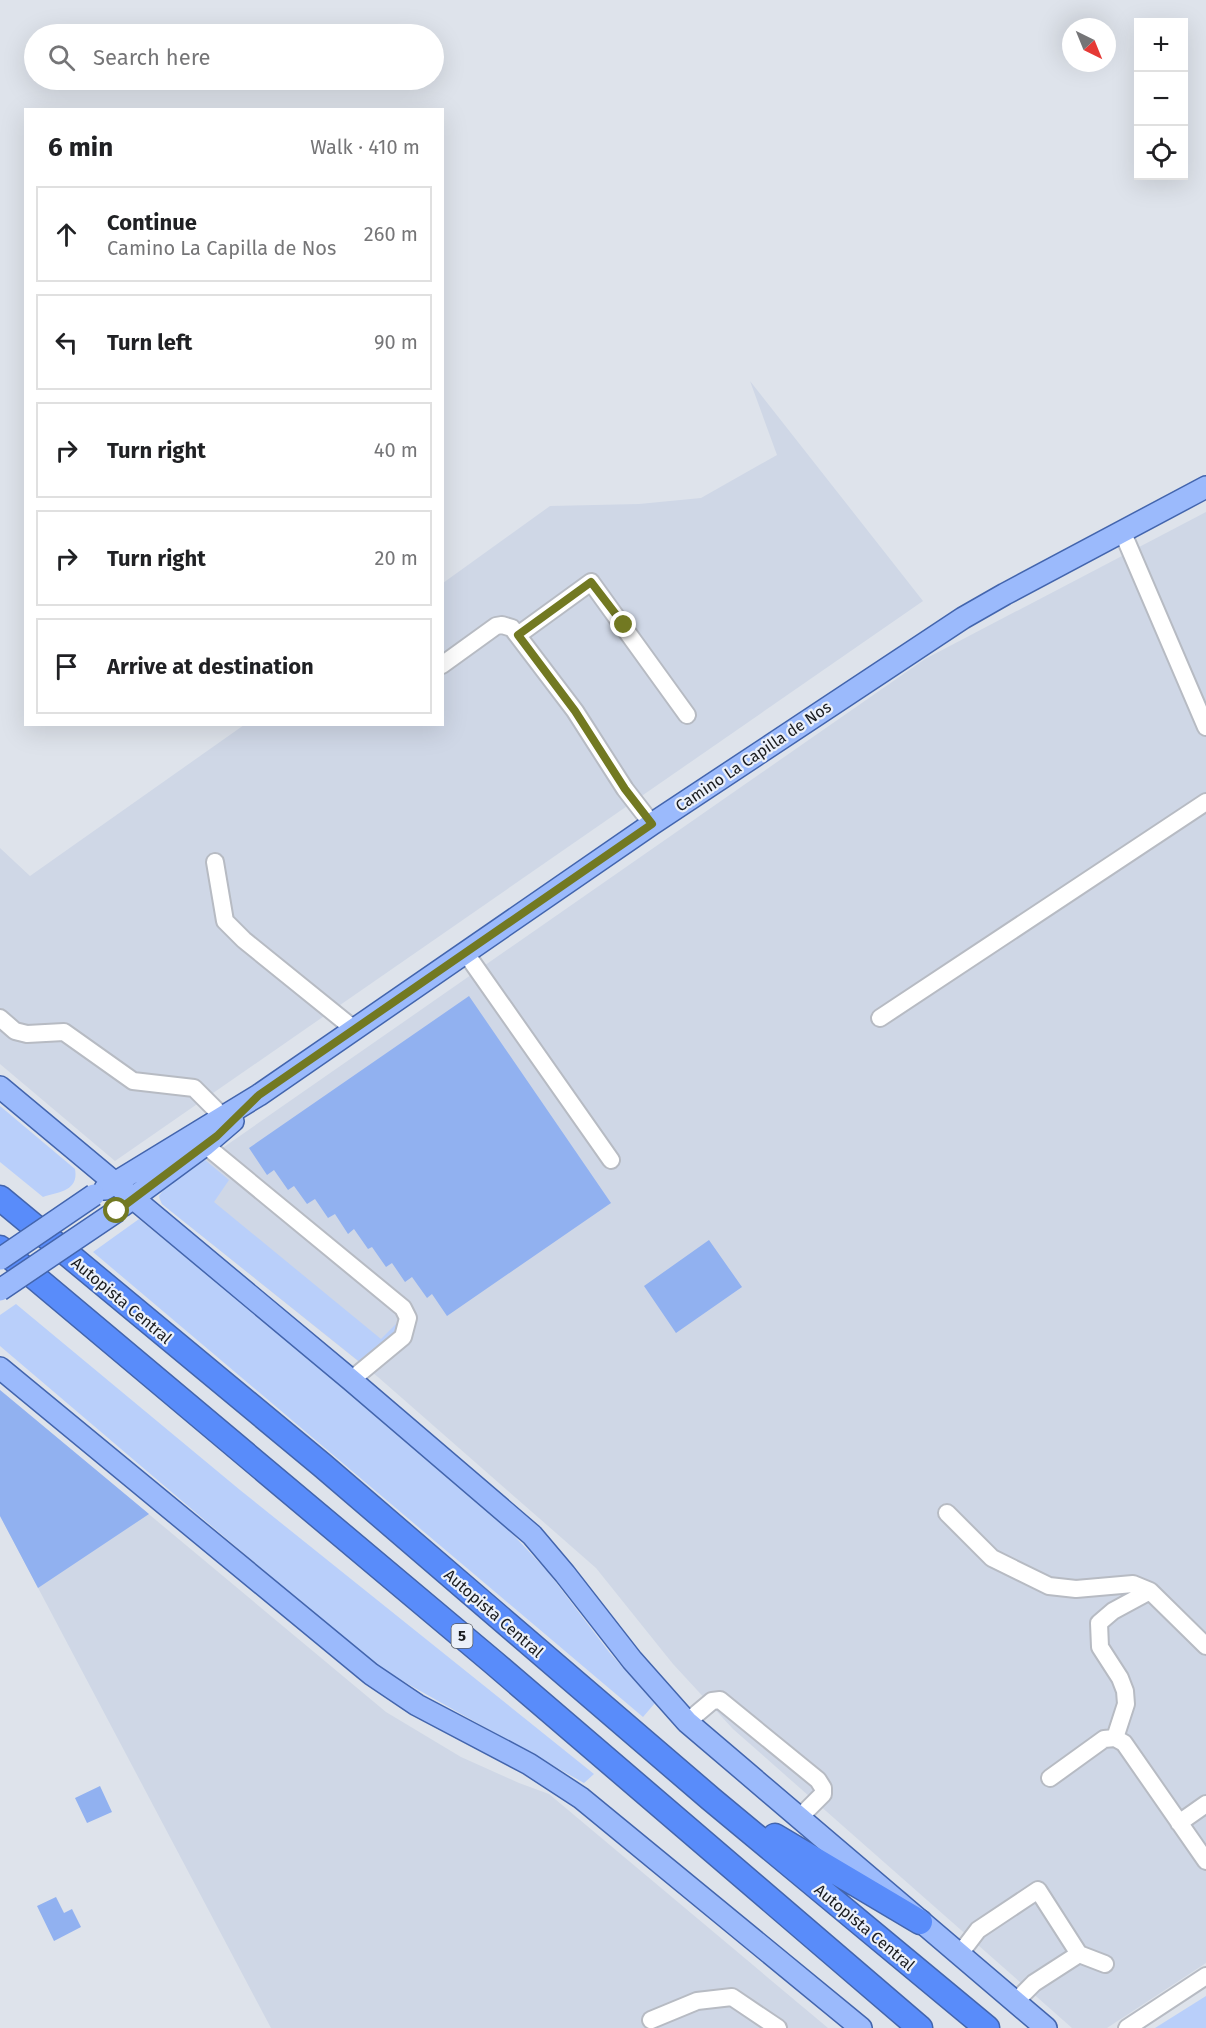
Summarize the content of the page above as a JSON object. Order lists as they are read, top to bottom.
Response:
{
  "streets": {
    "highway": ["Autopista Central", "5"],
    "main road": ["Camino La Capilla de Nos"]
  },
  "north": "bottom right",
  "page": {
    "map_buttons": ["+", "−"],
    "search": "Search here",
    "heading": ["6 min", "Walk · 410 m"],
    "list": [
      ["Continue", "Camino La Capilla de Nos", "260 m"],
      ["Turn left", "90 m"],
      ["Turn right", "40 m"],
      ["Turn right", "20 m"],
      "Arrive at destination"
    ]
  }
}
